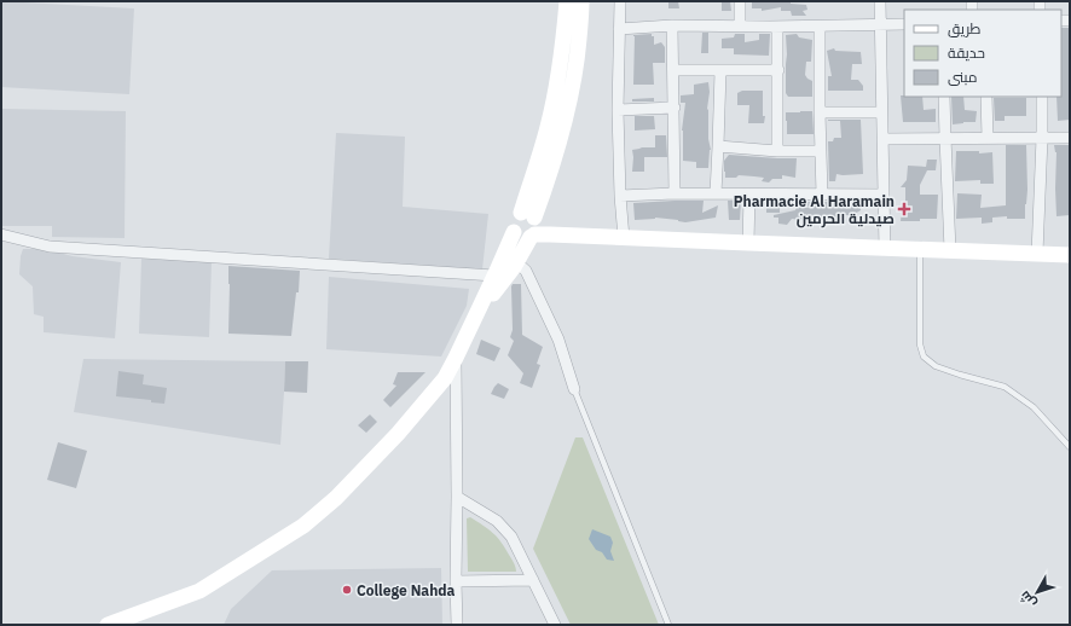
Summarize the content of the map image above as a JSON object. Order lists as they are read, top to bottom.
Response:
{
  "places": {
    "health": ["Pharmacie Al Haramain صيدلية الحرمين"],
    "other": ["College Nahda"]
  },
  "legend": ["طريق", "حديقة", "مبنى"],
  "north": "bottom left"
}
